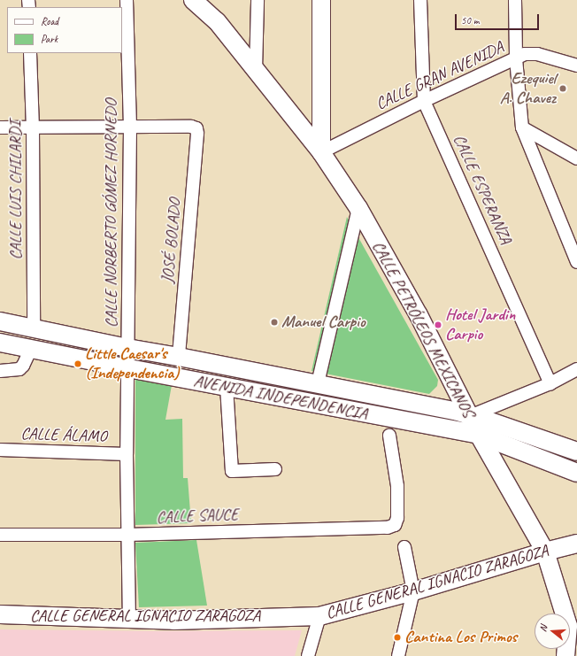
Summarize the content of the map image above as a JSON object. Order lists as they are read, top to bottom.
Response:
{
  "streets": {
    "main road": ["CALLE PETRÓLEOS MEXICANOS", "AVENIDA INDEPENDENCIA", "CALLE GENERAL IGNACIO ZARAGOZA"],
    "street": [
      "CALLE GRAN AVENIDA",
      "CALLE ESPERANZA",
      "CALLE LUIS CHILARDI",
      "CALLE NORBERTO GÓMEZ HORNEDO",
      "JOSÉ BOLADO",
      "CALLE ÁLAMO",
      "CALLE SAUCE"
    ]
  },
  "crossings": [
    ["CALLE GRAN AVENIDA", "CALLE ESPERANZA"],
    ["CALLE GRAN AVENIDA", "CALLE PETRÓLEOS MEXICANOS"],
    ["CALLE LUIS CHILARDI", "AVENIDA INDEPENDENCIA"],
    ["CALLE NORBERTO GÓMEZ HORNEDO", "JOSÉ BOLADO"],
    ["CALLE NORBERTO GÓMEZ HORNEDO", "AVENIDA INDEPENDENCIA"],
    ["CALLE NORBERTO GÓMEZ HORNEDO", "CALLE ÁLAMO"],
    ["CALLE NORBERTO GÓMEZ HORNEDO", "CALLE SAUCE"],
    ["CALLE NORBERTO GÓMEZ HORNEDO", "CALLE GENERAL IGNACIO ZARAGOZA"],
    ["JOSÉ BOLADO", "AVENIDA INDEPENDENCIA"],
    ["CALLE PETRÓLEOS MEXICANOS", "AVENIDA INDEPENDENCIA"],
    ["CALLE PETRÓLEOS MEXICANOS", "CALLE GENERAL IGNACIO ZARAGOZA"]
  ],
  "places": [
    "Ezequiel A. Chavez",
    "Manuel Carpio",
    "Hotel Jardin Carpio",
    "Little Caesar's (Independencia)",
    "Cantina Los Primos"
  ],
  "legend": ["Road", "Park"],
  "scale_bar": "50 m",
  "north": "left"
}
